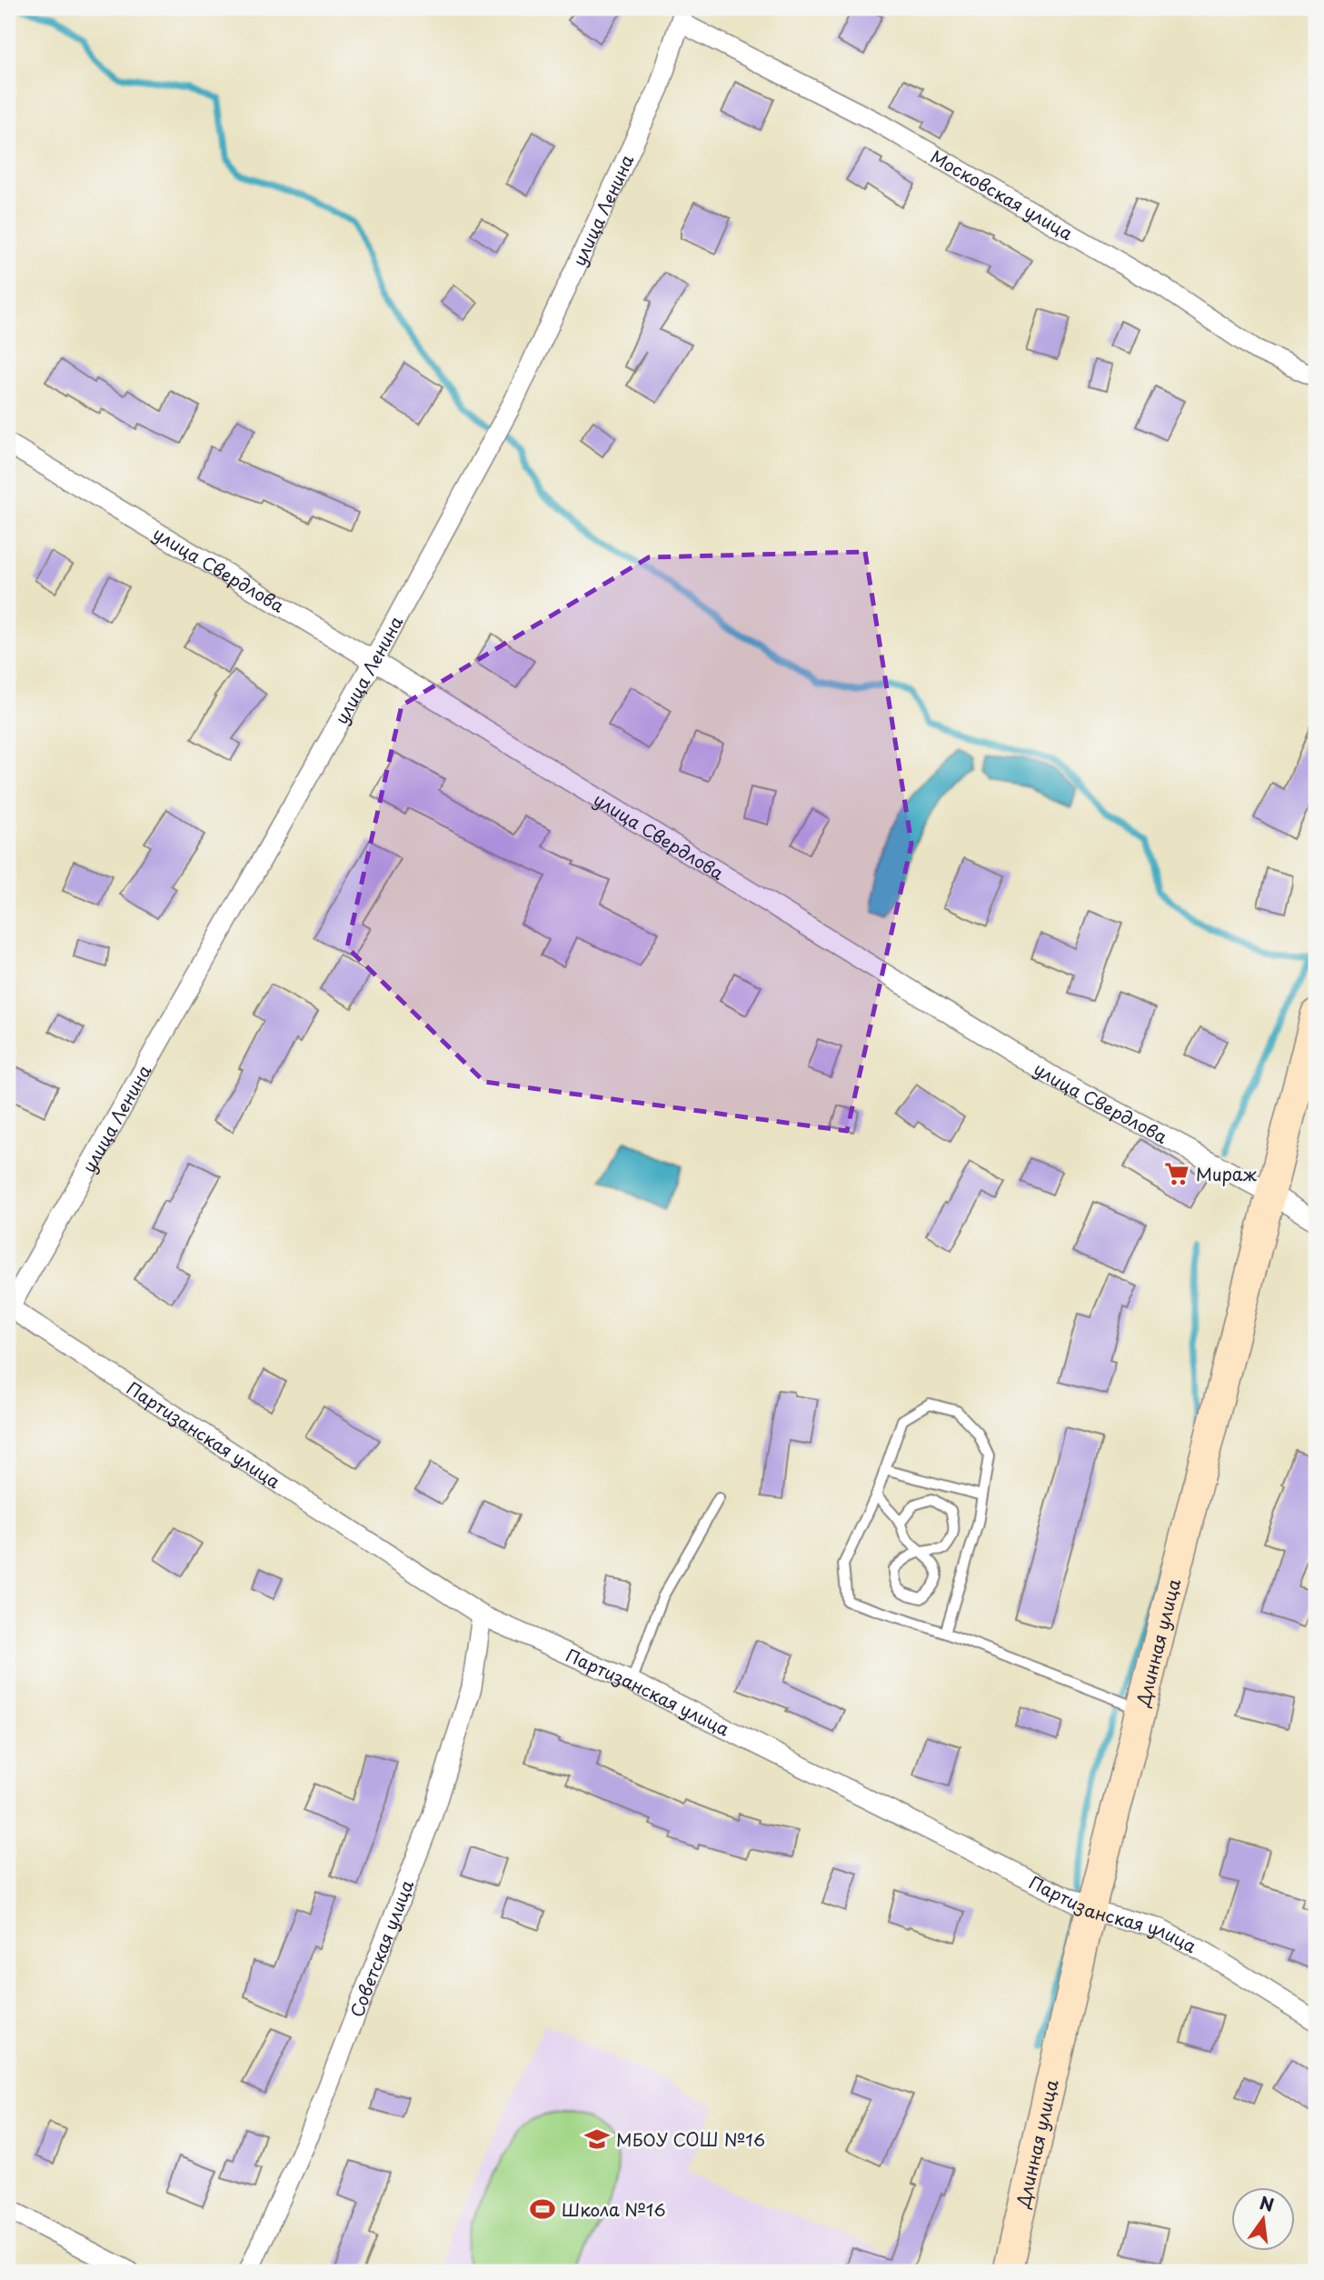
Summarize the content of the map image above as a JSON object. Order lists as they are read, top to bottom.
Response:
{
  "streets": {
    "main road": ["Длинная улица"],
    "street": [
      "Московская улица",
      "улица Ленина",
      "улица Свердлова",
      "Партизанская улица",
      "Советская улица"
    ]
  },
  "crossings": [
    ["Московская улица", "улица Ленина"],
    ["улица Ленина", "улица Свердлова"],
    ["улица Ленина", "Партизанская улица"],
    ["улица Свердлова", "Длинная улица"],
    ["Партизанская улица", "Длинная улица"],
    ["Партизанская улица", "Советская улица"]
  ],
  "places": {
    "supermarket": ["Мираж"],
    "school or university": ["МБОУ СОШ №16"],
    "sports": ["Школа №16"]
  },
  "north": "top"
}
